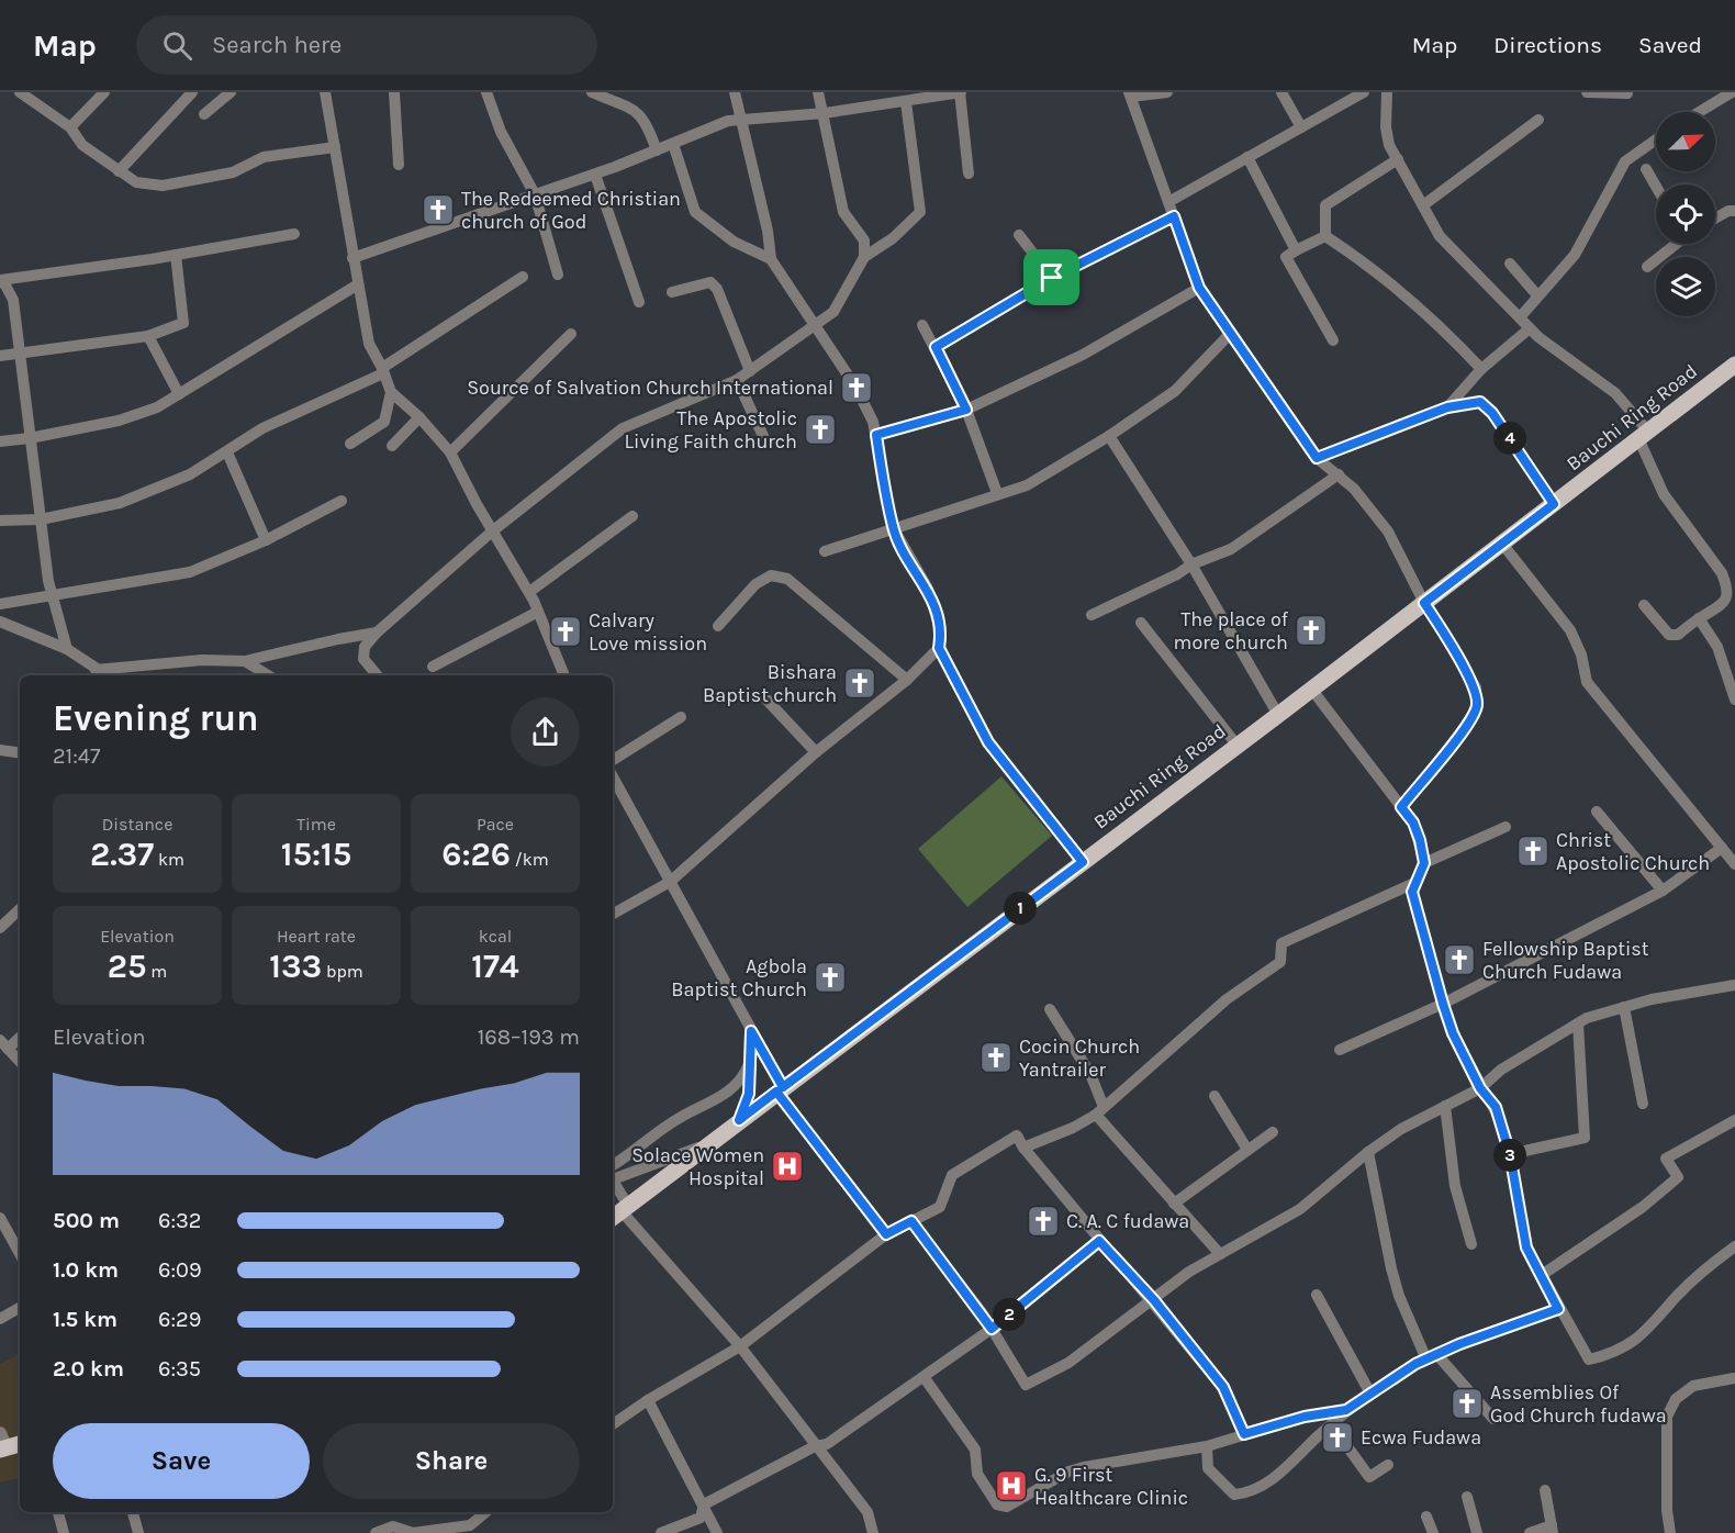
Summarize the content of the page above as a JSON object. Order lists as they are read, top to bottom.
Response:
{
  "streets": {
    "main road": ["Bauchi Ring Road"]
  },
  "places": {
    "church": [
      "The Redeemed Christian church of God",
      "Source of Salvation Church International",
      "The Apostolic Living Faith church",
      "The place of more church",
      "Calvary Love mission",
      "Bishara Baptist church",
      "Christ Apostolic Church",
      "Fellowship Baptist Church Fudawa",
      "Agbola Baptist Church",
      "Cocin Church Yantrailer",
      "C. A. C fudawa",
      "Assemblies Of God Church fudawa",
      "Ecwa Fudawa"
    ],
    "hospital": ["Solace Women Hospital", "G. 9 First Healthcare Clinic"]
  },
  "north": "top right",
  "page": {
    "header": "Map",
    "search": "Search here",
    "nav": ["Map", "Directions", "Saved"],
    "pins": [
      "4",
      "1",
      "3",
      "2"
    ],
    "heading": ["Evening run", "21:47"],
    "stats": [
      ["Distance", "2.37 km"],
      ["Time", "15:15"],
      ["Pace", "6:26 /km"],
      ["Elevation", "25 m"],
      ["Heart rate", "133 bpm"],
      ["kcal", "174"]
    ],
    "chart": ["Elevation", "168–193 m"],
    "list": [
      {
        "name": "500 m",
        "note": "6:32"
      },
      {
        "name": "1.0 km",
        "note": "6:09"
      },
      {
        "name": "1.5 km",
        "note": "6:29"
      },
      {
        "name": "2.0 km",
        "note": "6:35"
      }
    ],
    "buttons": ["Save", "Share"]
  }
}
